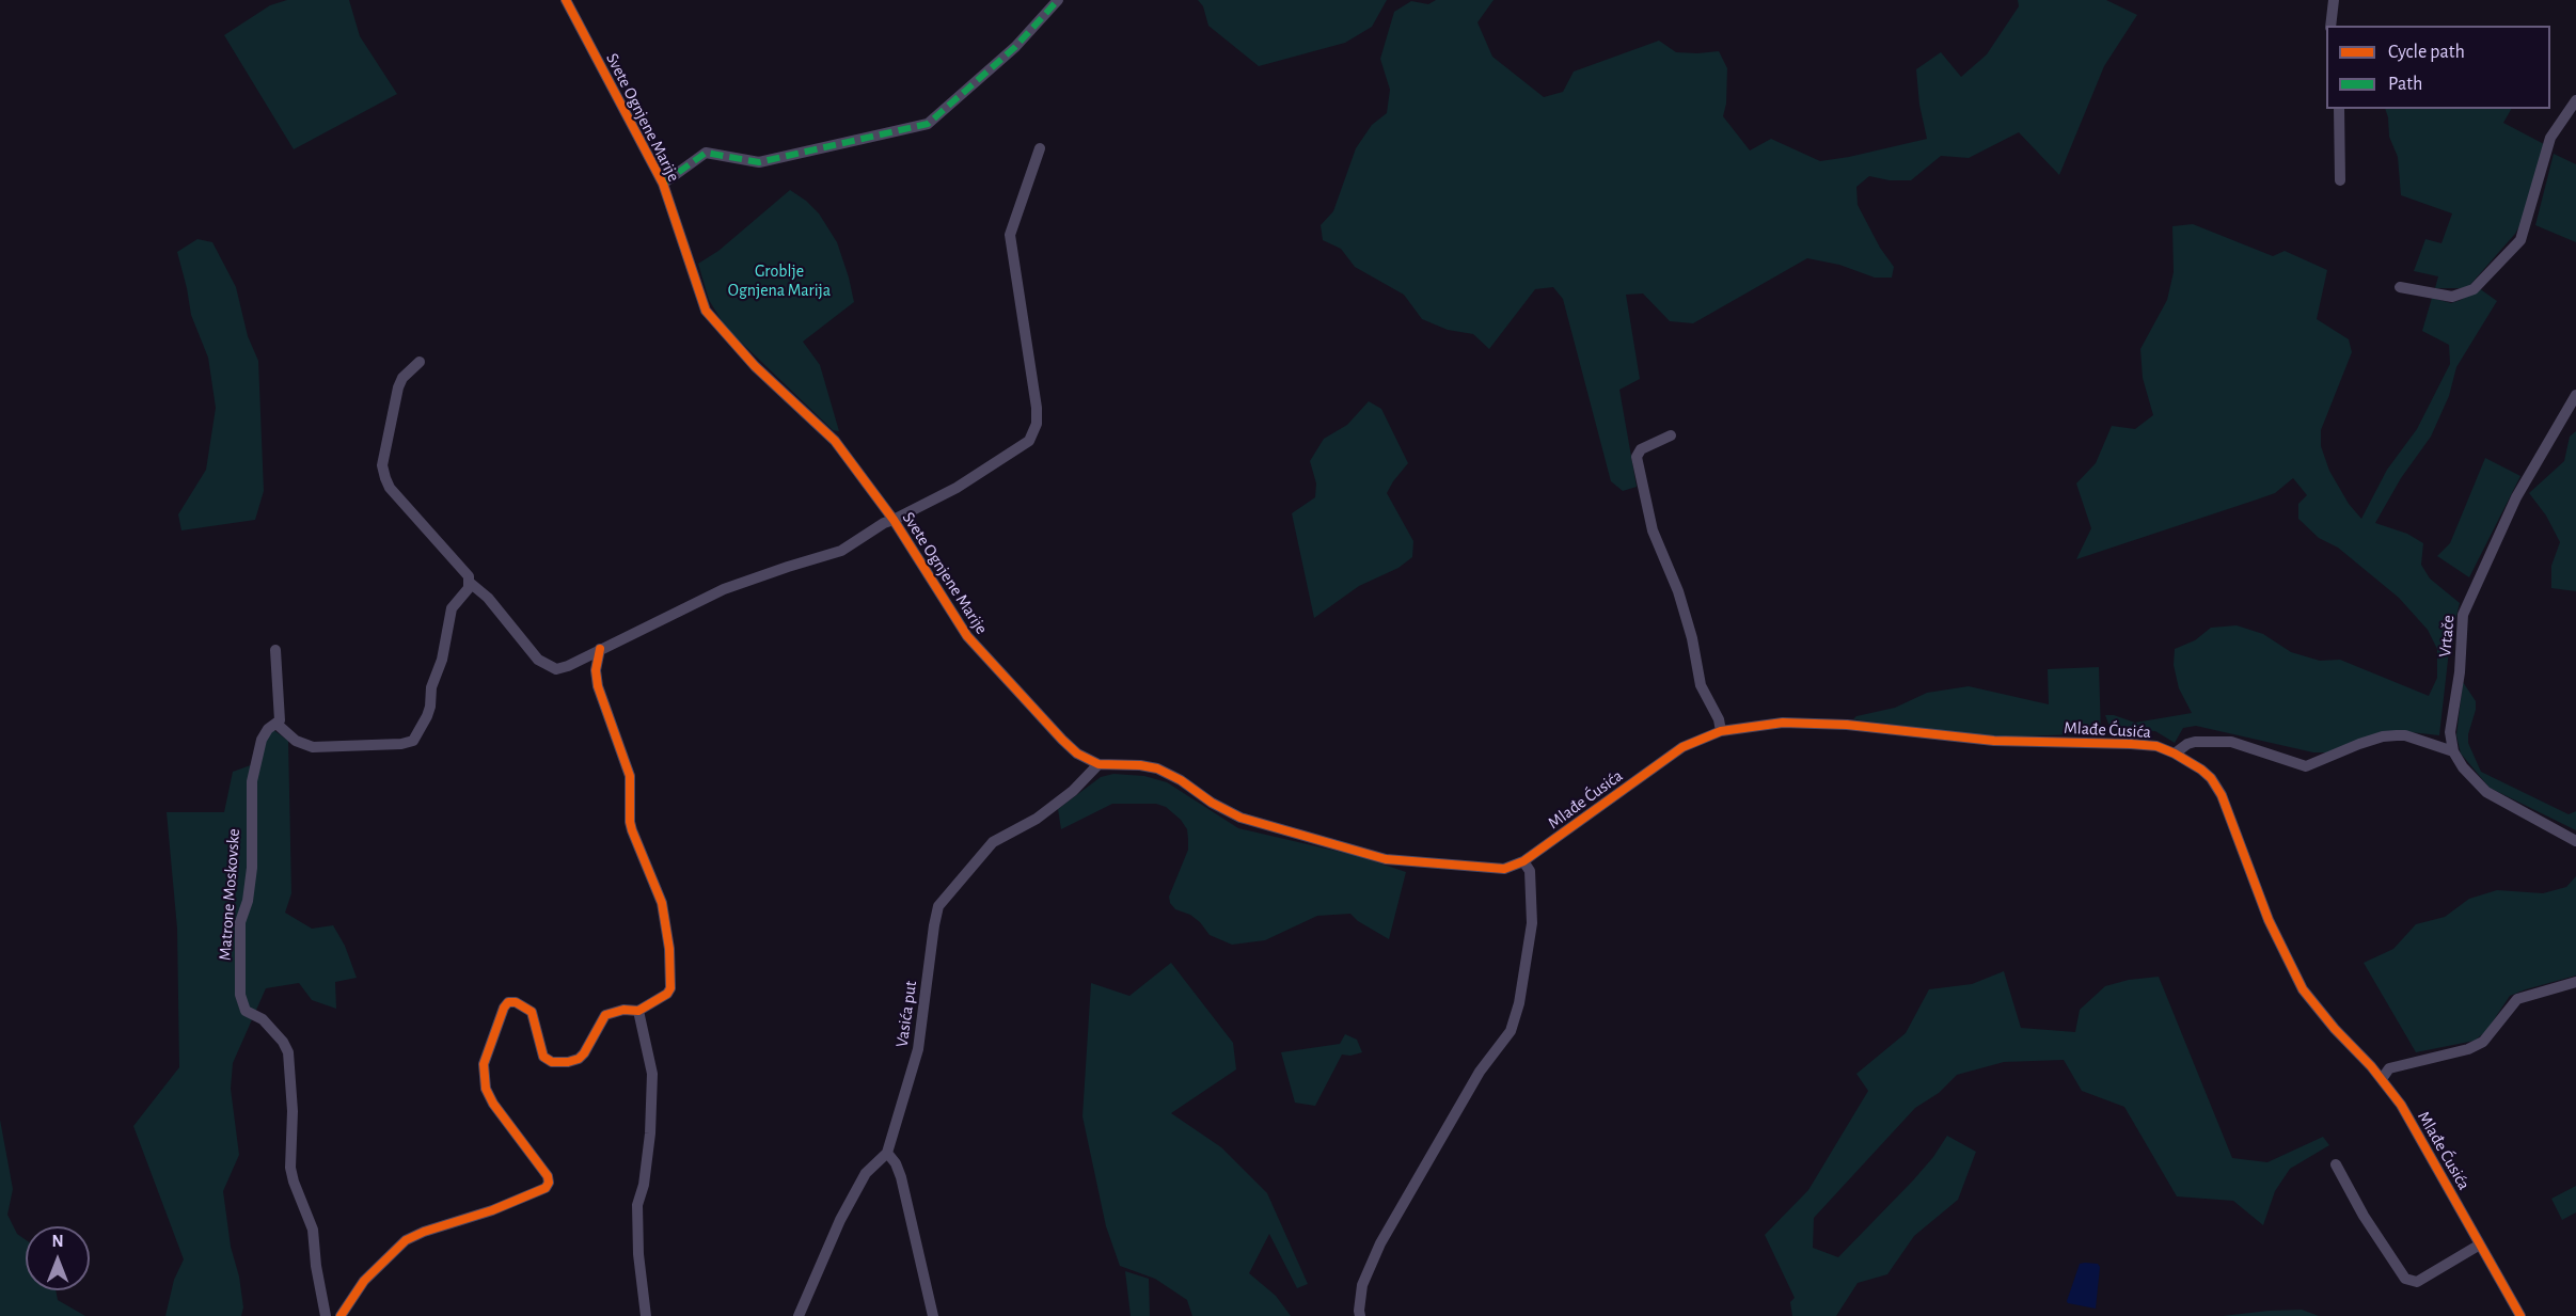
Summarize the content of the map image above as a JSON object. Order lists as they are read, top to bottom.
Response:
{
  "streets": {
    "street": [
      "Svete Ognjene Marije",
      "Vrtače",
      "Mlađe Ćusića",
      "Matrone Moskovske",
      "Vasića put"
    ]
  },
  "crossings": [
    ["Svete Ognjene Marije", "Mlađe Ćusića"],
    ["Svete Ognjene Marije", "Vasića put"]
  ],
  "parks": ["Groblje Ognjena Marija"],
  "legend": ["Cycle path", "Path"],
  "north": "top"
}
